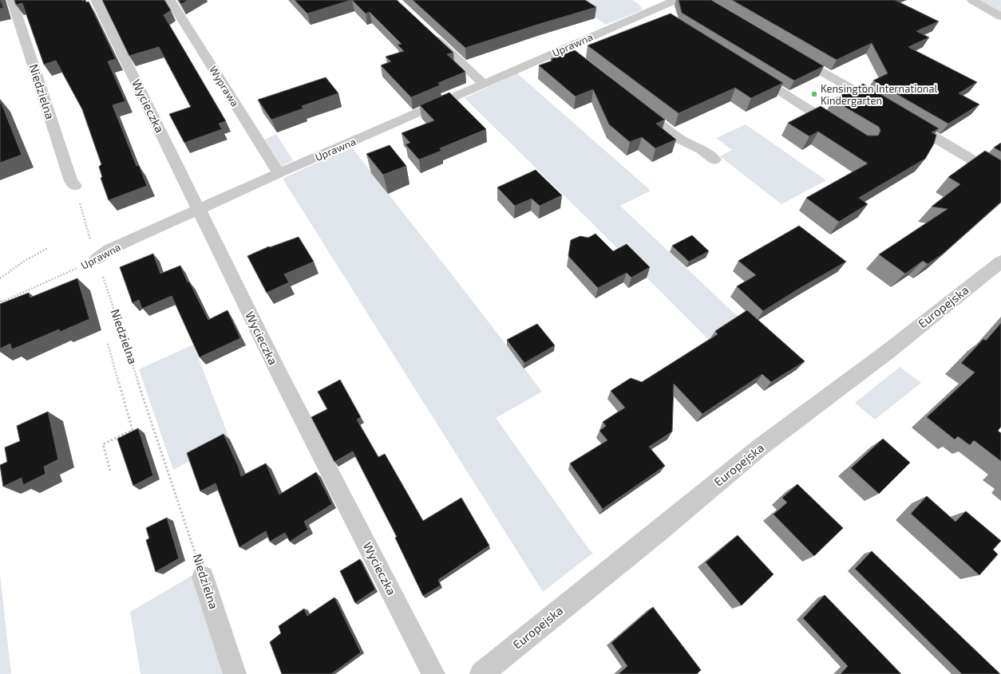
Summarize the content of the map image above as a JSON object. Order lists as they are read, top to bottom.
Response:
{
  "streets": {
    "street": [
      "Uprawna",
      "Wyprawa",
      "Niedzielna",
      "Wycieczka",
      "Europejska"
    ]
  },
  "crossings": [
    ["Uprawna", "Wyprawa"],
    ["Uprawna", "Niedzielna"],
    ["Uprawna", "Wycieczka"]
  ],
  "places": ["Kensington International Kindergarten"]
}
